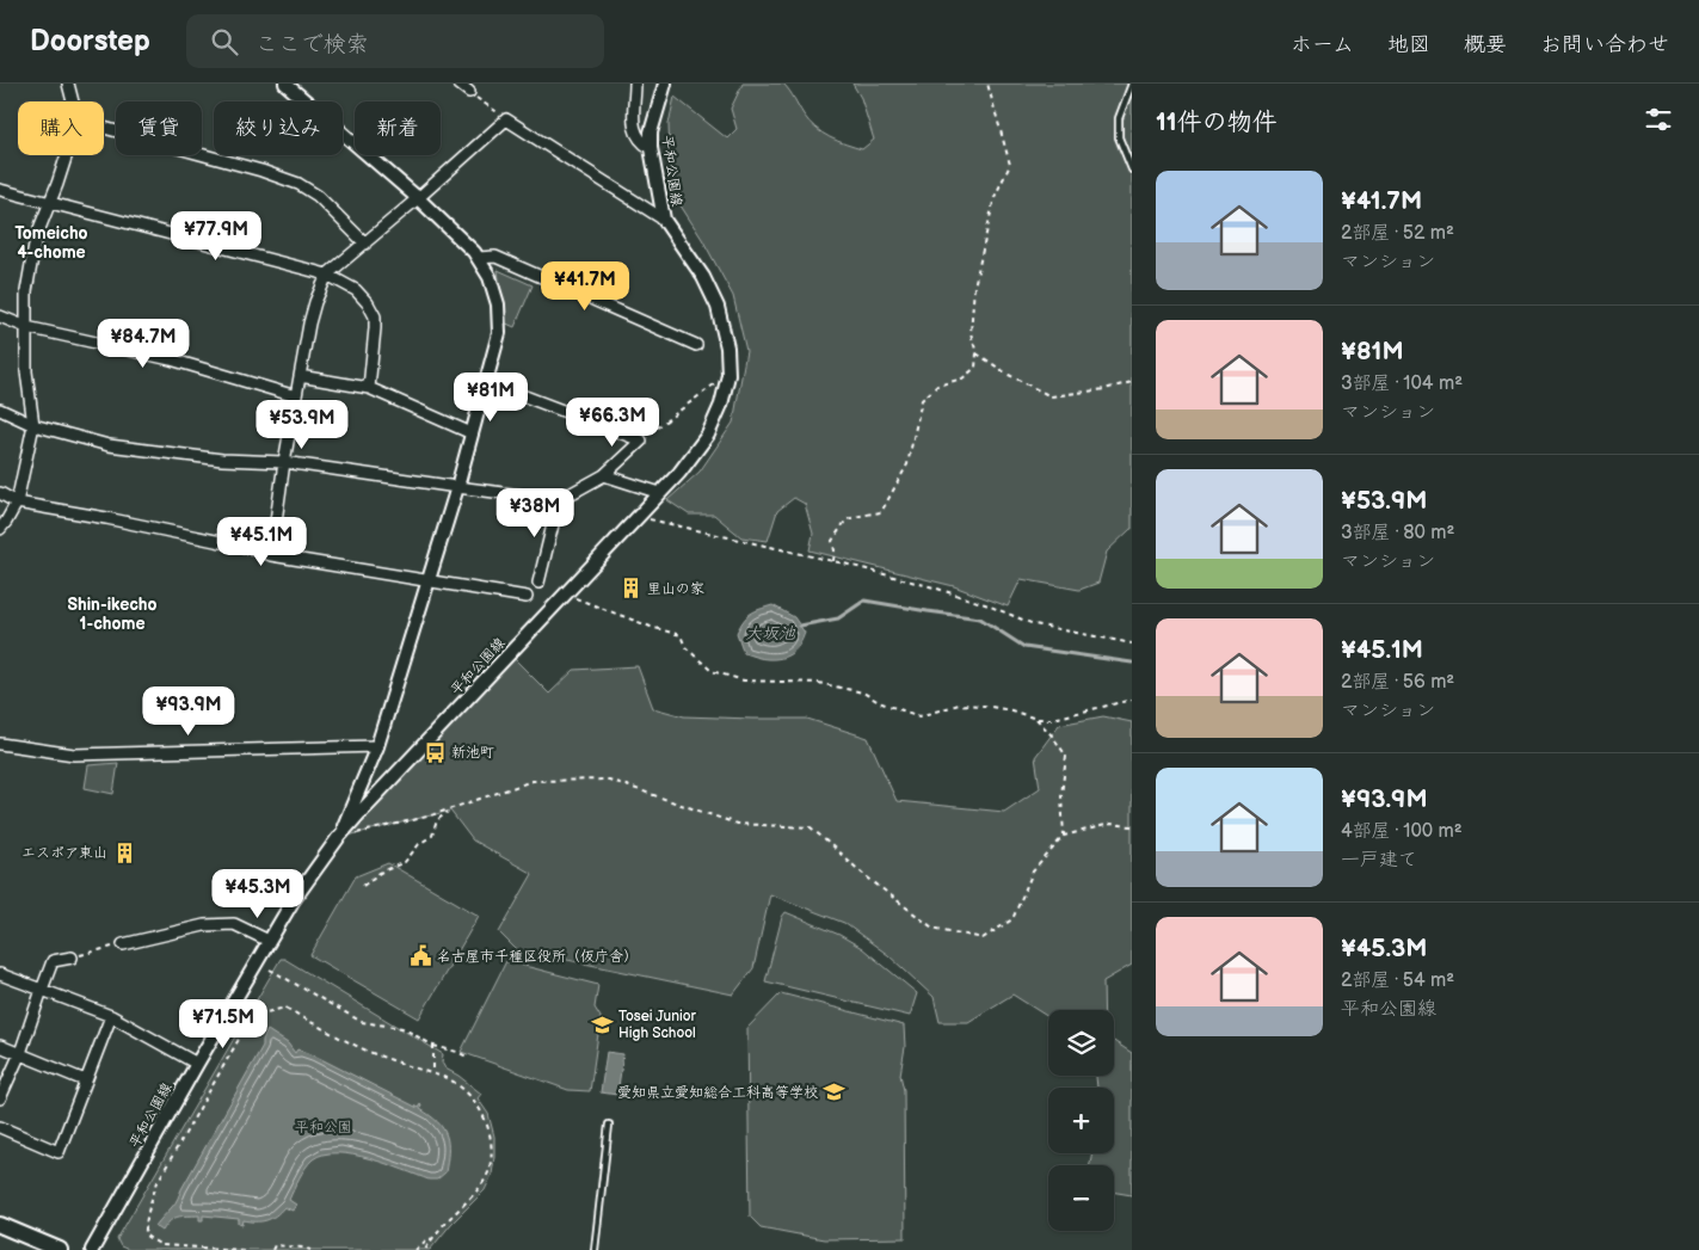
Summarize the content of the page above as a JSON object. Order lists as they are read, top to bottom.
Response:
{
  "streets": {
    "street": ["平和公園線"]
  },
  "districts": ["Tomeicho 4-chome", "Shin-ikecho 1-chome"],
  "water": ["大坂池"],
  "parks": ["平和公園"],
  "places": {
    "building": ["里山の家", "エスポア東山"],
    "bus stop": ["新池町"],
    "public building": ["名古屋市千種区役所（仮庁舎）"],
    "school or university": ["Tosei Junior High School", "愛知県立愛知総合工科高等学校"]
  },
  "page": {
    "header": "Doorstep",
    "search": "ここで検索",
    "nav": [
      "ホーム",
      "地図",
      "概要",
      "お問い合わせ"
    ],
    "heading": "11件の物件",
    "chip": [
      "購入",
      "賃貸",
      "絞り込み",
      "新着"
    ],
    "list": [
      {
        "name": "¥41.7M",
        "note": "2部屋 · 52 m² · マンション"
      },
      {
        "name": "¥81M",
        "note": "3部屋 · 104 m² · マンション"
      },
      {
        "name": "¥53.9M",
        "note": "3部屋 · 80 m² · マンション"
      },
      {
        "name": "¥45.1M",
        "note": "2部屋 · 56 m² · マンション"
      },
      {
        "name": "¥93.9M",
        "note": "4部屋 · 100 m² · 一戸建て"
      },
      {
        "name": "¥45.3M",
        "note": "2部屋 · 54 m² · 平和公園線"
      }
    ],
    "price": [
      "¥77.9M",
      "¥41.7M",
      "¥84.7M",
      "¥81M",
      "¥66.3M",
      "¥53.9M",
      "¥38M",
      "¥45.1M",
      "¥93.9M",
      "¥45.3M",
      "¥71.5M"
    ],
    "map_buttons": ["+", "−"]
  }
}
